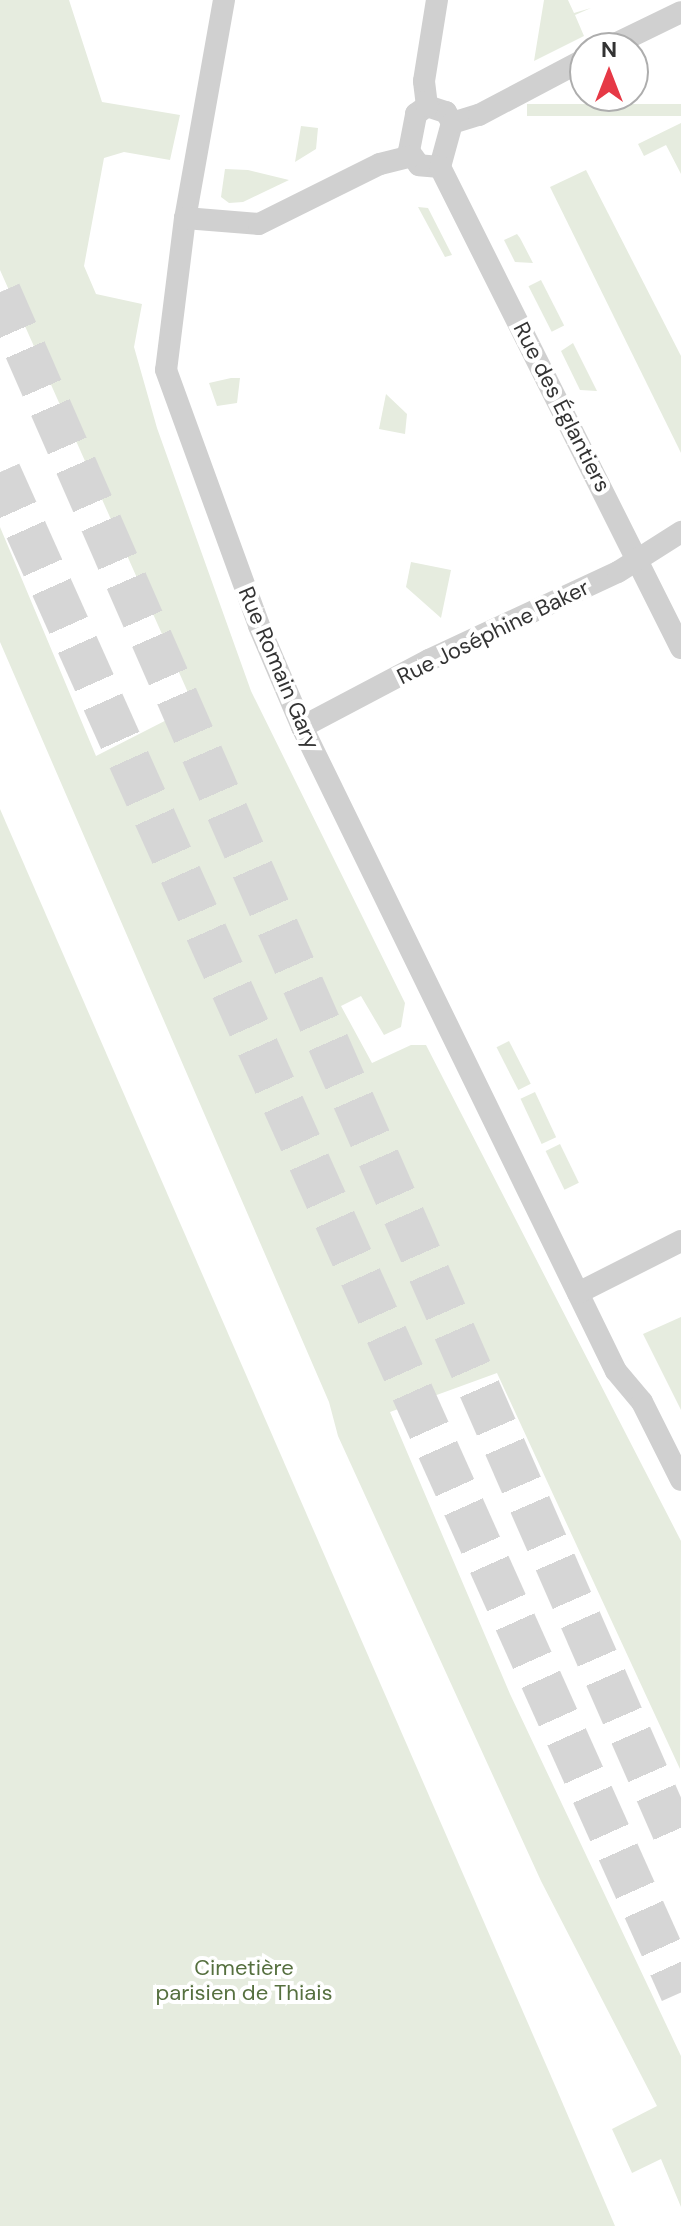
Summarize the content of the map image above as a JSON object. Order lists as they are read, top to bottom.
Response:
{
  "streets": {
    "street": ["Rue des Églantiers", "Rue Joséphine Baker", "Rue Romain Gary"]
  },
  "crossings": [
    ["Rue des Églantiers", "Rue Joséphine Baker"],
    ["Rue Joséphine Baker", "Rue Romain Gary"]
  ],
  "parks": ["Cimetière parisien de Thiais"],
  "north": "top"
}
